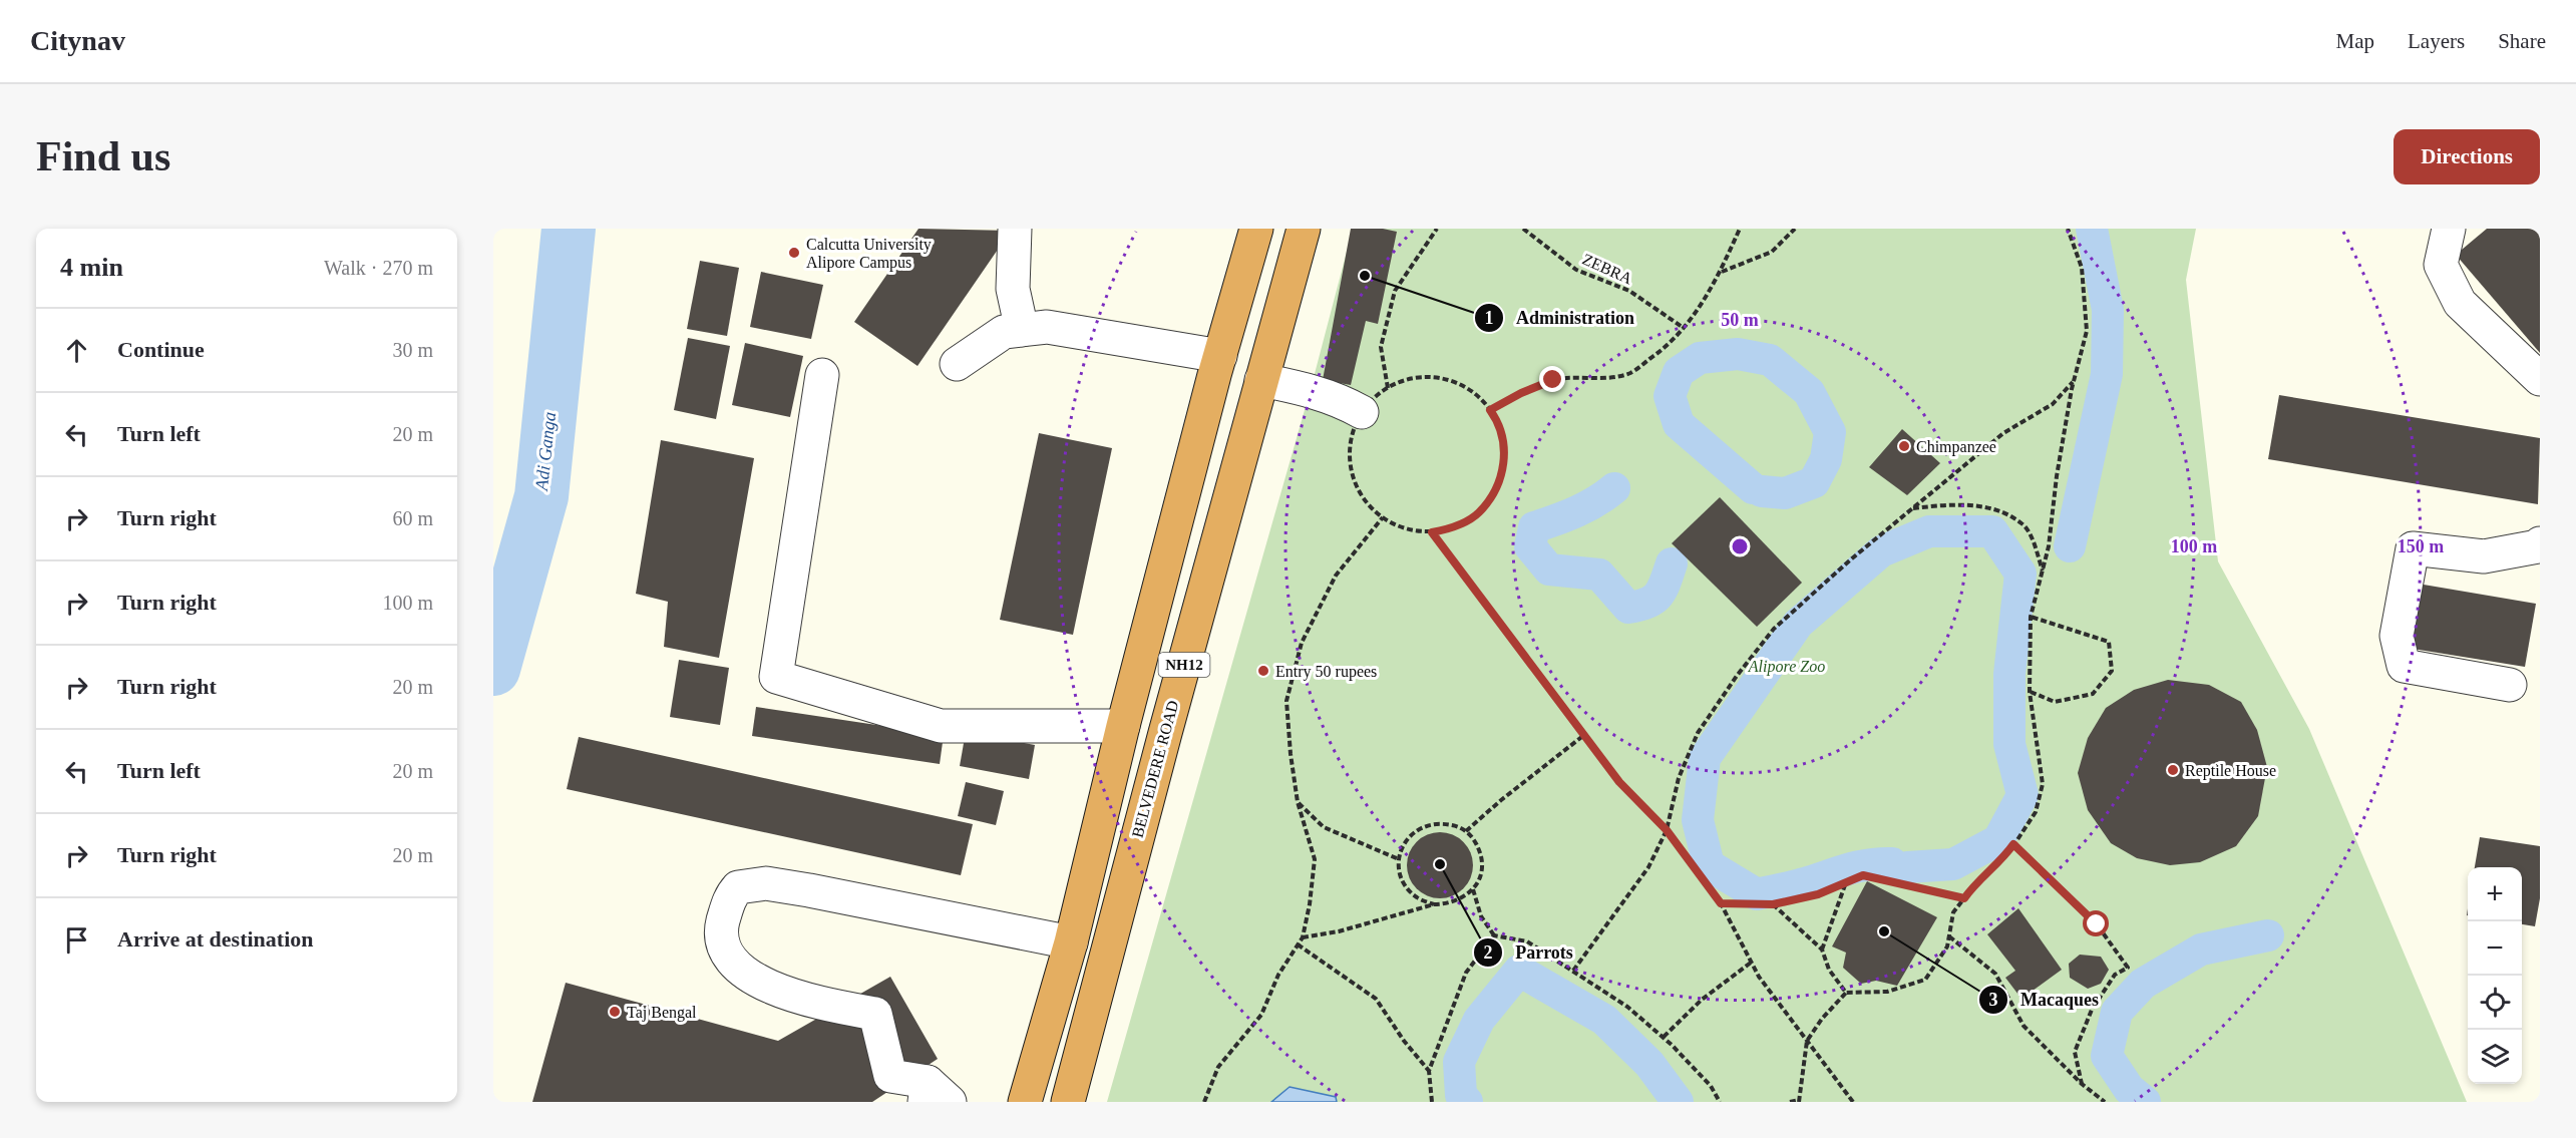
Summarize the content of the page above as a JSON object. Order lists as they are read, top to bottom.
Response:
{
  "streets": {
    "highway": ["NH12", "BELVEDERE ROAD"],
    "path": ["ZEBRA"]
  },
  "water": ["Adi Ganga"],
  "parks": ["Alipore Zoo"],
  "places": [
    "Calcutta University Alipore Campus",
    "Administration",
    "Chimpanzee",
    "Entry 50 rupees",
    "Reptile House",
    "Parrots",
    "Macaques",
    "Taj Bengal"
  ],
  "page": {
    "header": "Citynav",
    "nav": ["Map", "Layers", "Share"],
    "buttons": "Directions",
    "title": "Find us",
    "heading": ["4 min", "Walk · 270 m"],
    "list": [
      ["Continue", "30 m"],
      ["Turn left", "20 m"],
      ["Turn right", "60 m"],
      ["Turn right", "100 m"],
      ["Turn right", "20 m"],
      ["Turn left", "20 m"],
      ["Turn right", "20 m"],
      "Arrive at destination"
    ],
    "map_buttons": ["+", "−"]
  },
  "rings": ["50 m", "100 m", "150 m"]
}
